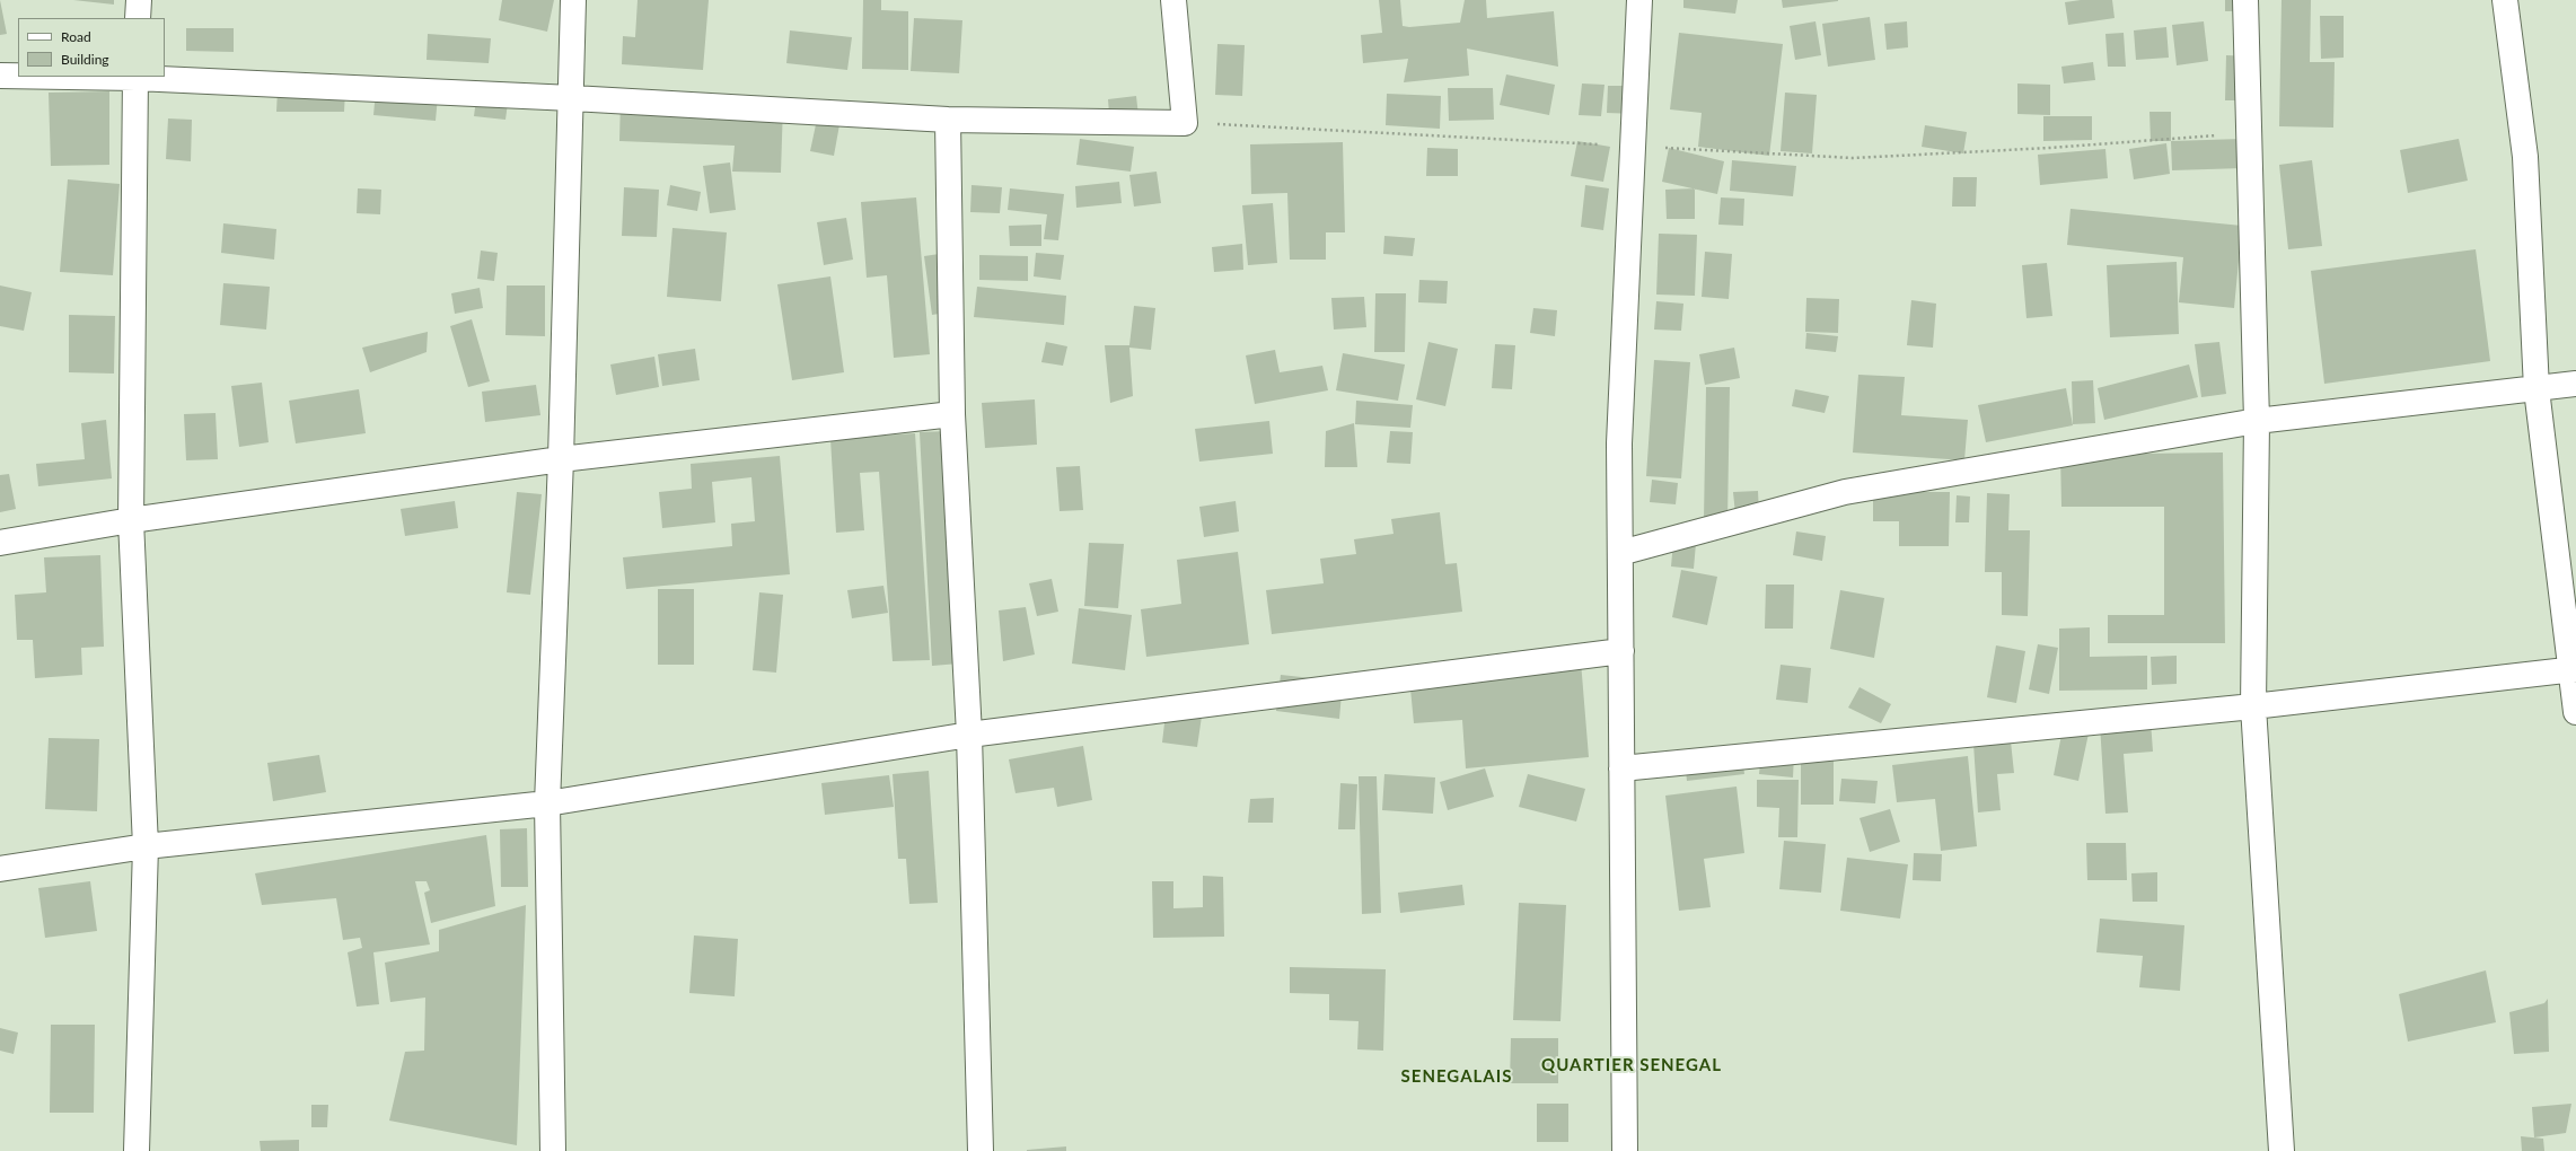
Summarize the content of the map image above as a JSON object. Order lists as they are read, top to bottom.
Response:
{
  "districts": ["QUARTIER SENEGAL", "SENEGALAIS"],
  "legend": ["Road", "Building"]
}
